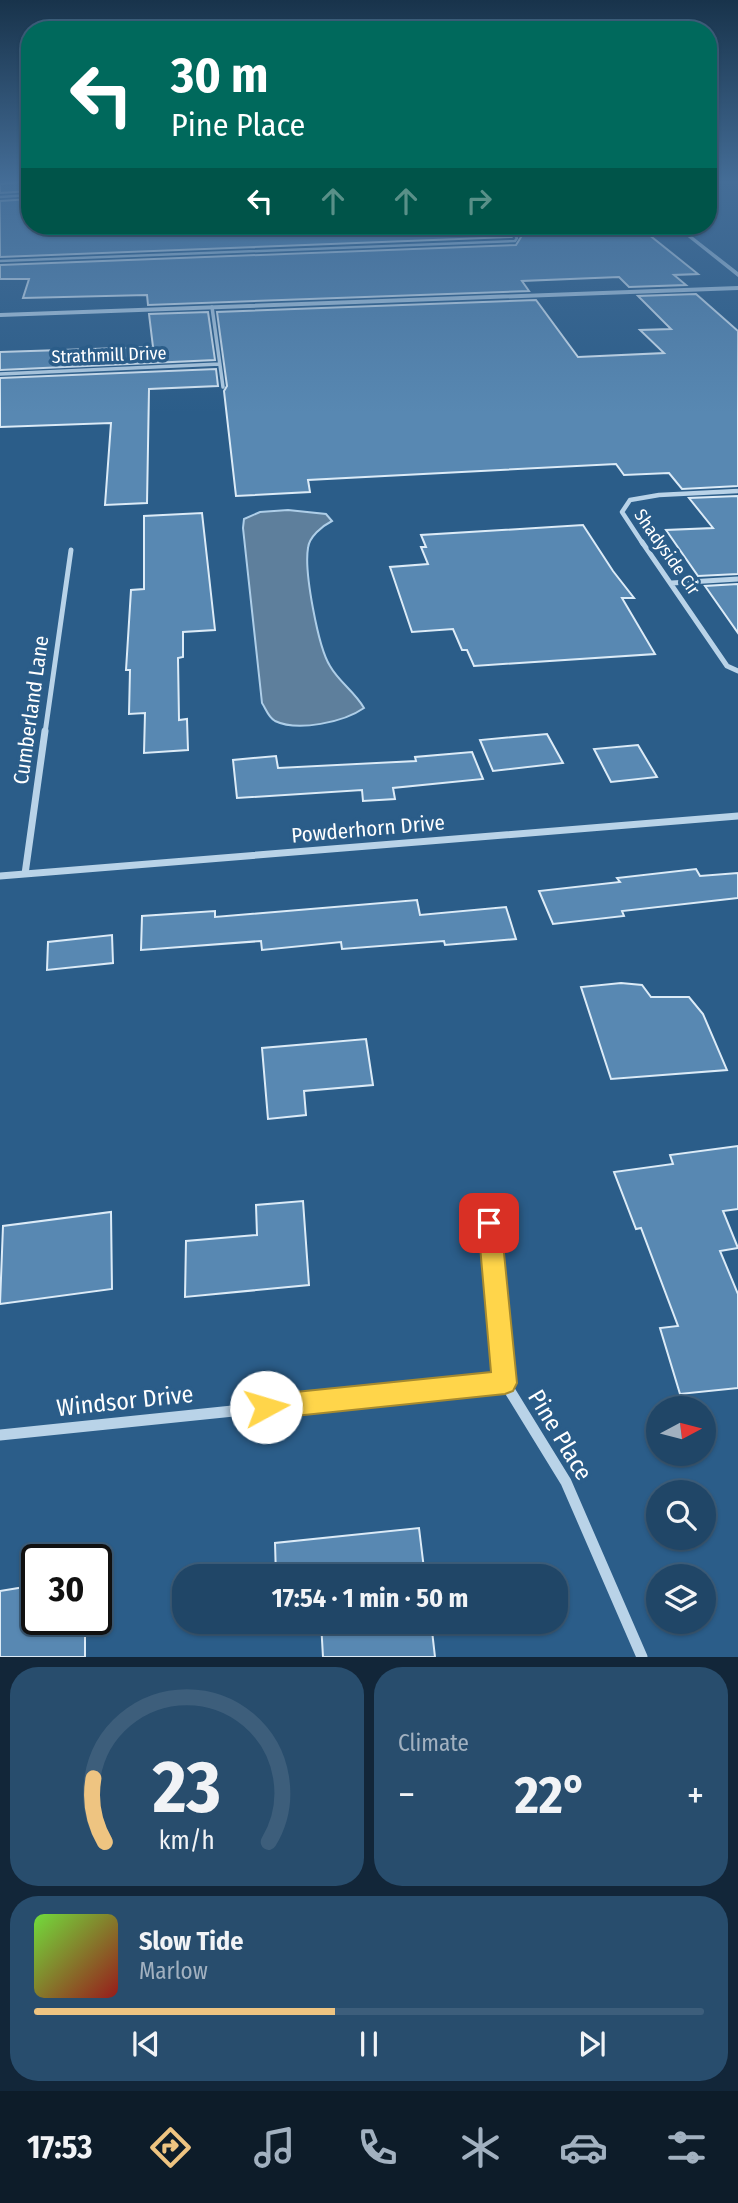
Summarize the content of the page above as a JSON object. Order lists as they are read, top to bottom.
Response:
{
  "streets": {
    "street": [
      "Strathmill Drive",
      "Shadyside Cir",
      "Cumberland Lane",
      "Powderhorn Drive",
      "Windsor Drive",
      "Pine Place"
    ]
  },
  "crossings": [
    ["Cumberland Lane", "Powderhorn Drive"],
    ["Windsor Drive", "Pine Place"]
  ],
  "north": "right",
  "page": {
    "turn": ["30 m", "Pine Place"],
    "limit": "30",
    "trip": "17:54 · 1 min · 50 m",
    "tile": "Climate",
    "heat": ["−", "22°", "+"],
    "song": ["Slow Tide", "Marlow"],
    "tabs": "17:53",
    "gauge": ["23", "km/h"]
  }
}
